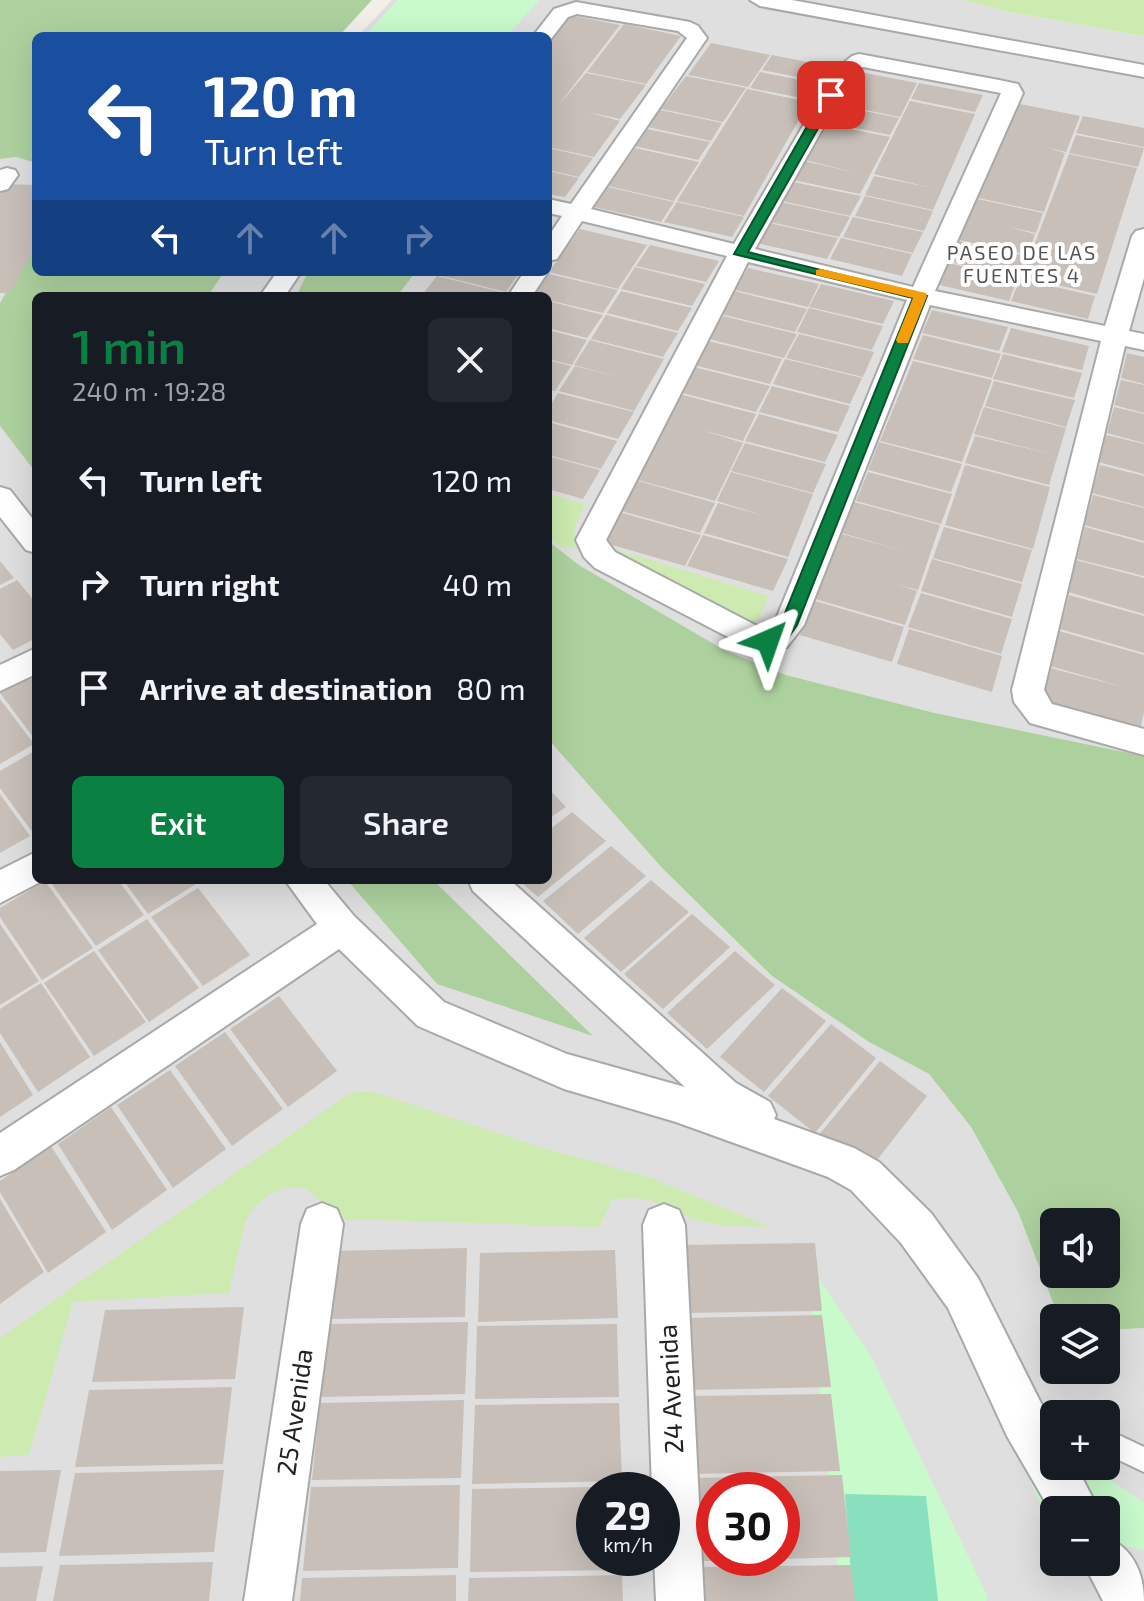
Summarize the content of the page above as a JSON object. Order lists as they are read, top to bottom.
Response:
{
  "streets": {
    "street": ["24 Avenida", "25 Avenida"]
  },
  "districts": ["PASEO DE LAS FUENTES 4"],
  "page": {
    "turn": ["120 m", "Turn left"],
    "heading": ["1 min", "240 m · 19:28"],
    "list": [
      {
        "name": "Turn left",
        "value": "120 m"
      },
      {
        "name": "Turn right",
        "value": "40 m"
      },
      {
        "name": "Arrive at destination",
        "value": "80 m"
      }
    ],
    "buttons": ["Exit", "Share"],
    "map_buttons": ["+", "−"],
    "speed": "29 km/h",
    "limit": "30"
  }
}
